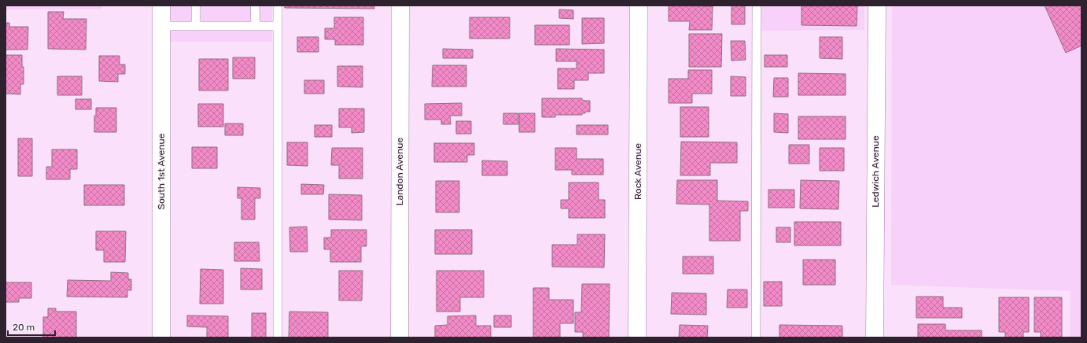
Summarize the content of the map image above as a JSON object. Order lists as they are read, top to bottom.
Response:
{
  "streets": {
    "street": [
      "South 1st Avenue",
      "Landon Avenue",
      "Rock Avenue",
      "Ledwich Avenue"
    ]
  },
  "scale_bar": "20 m"
}
